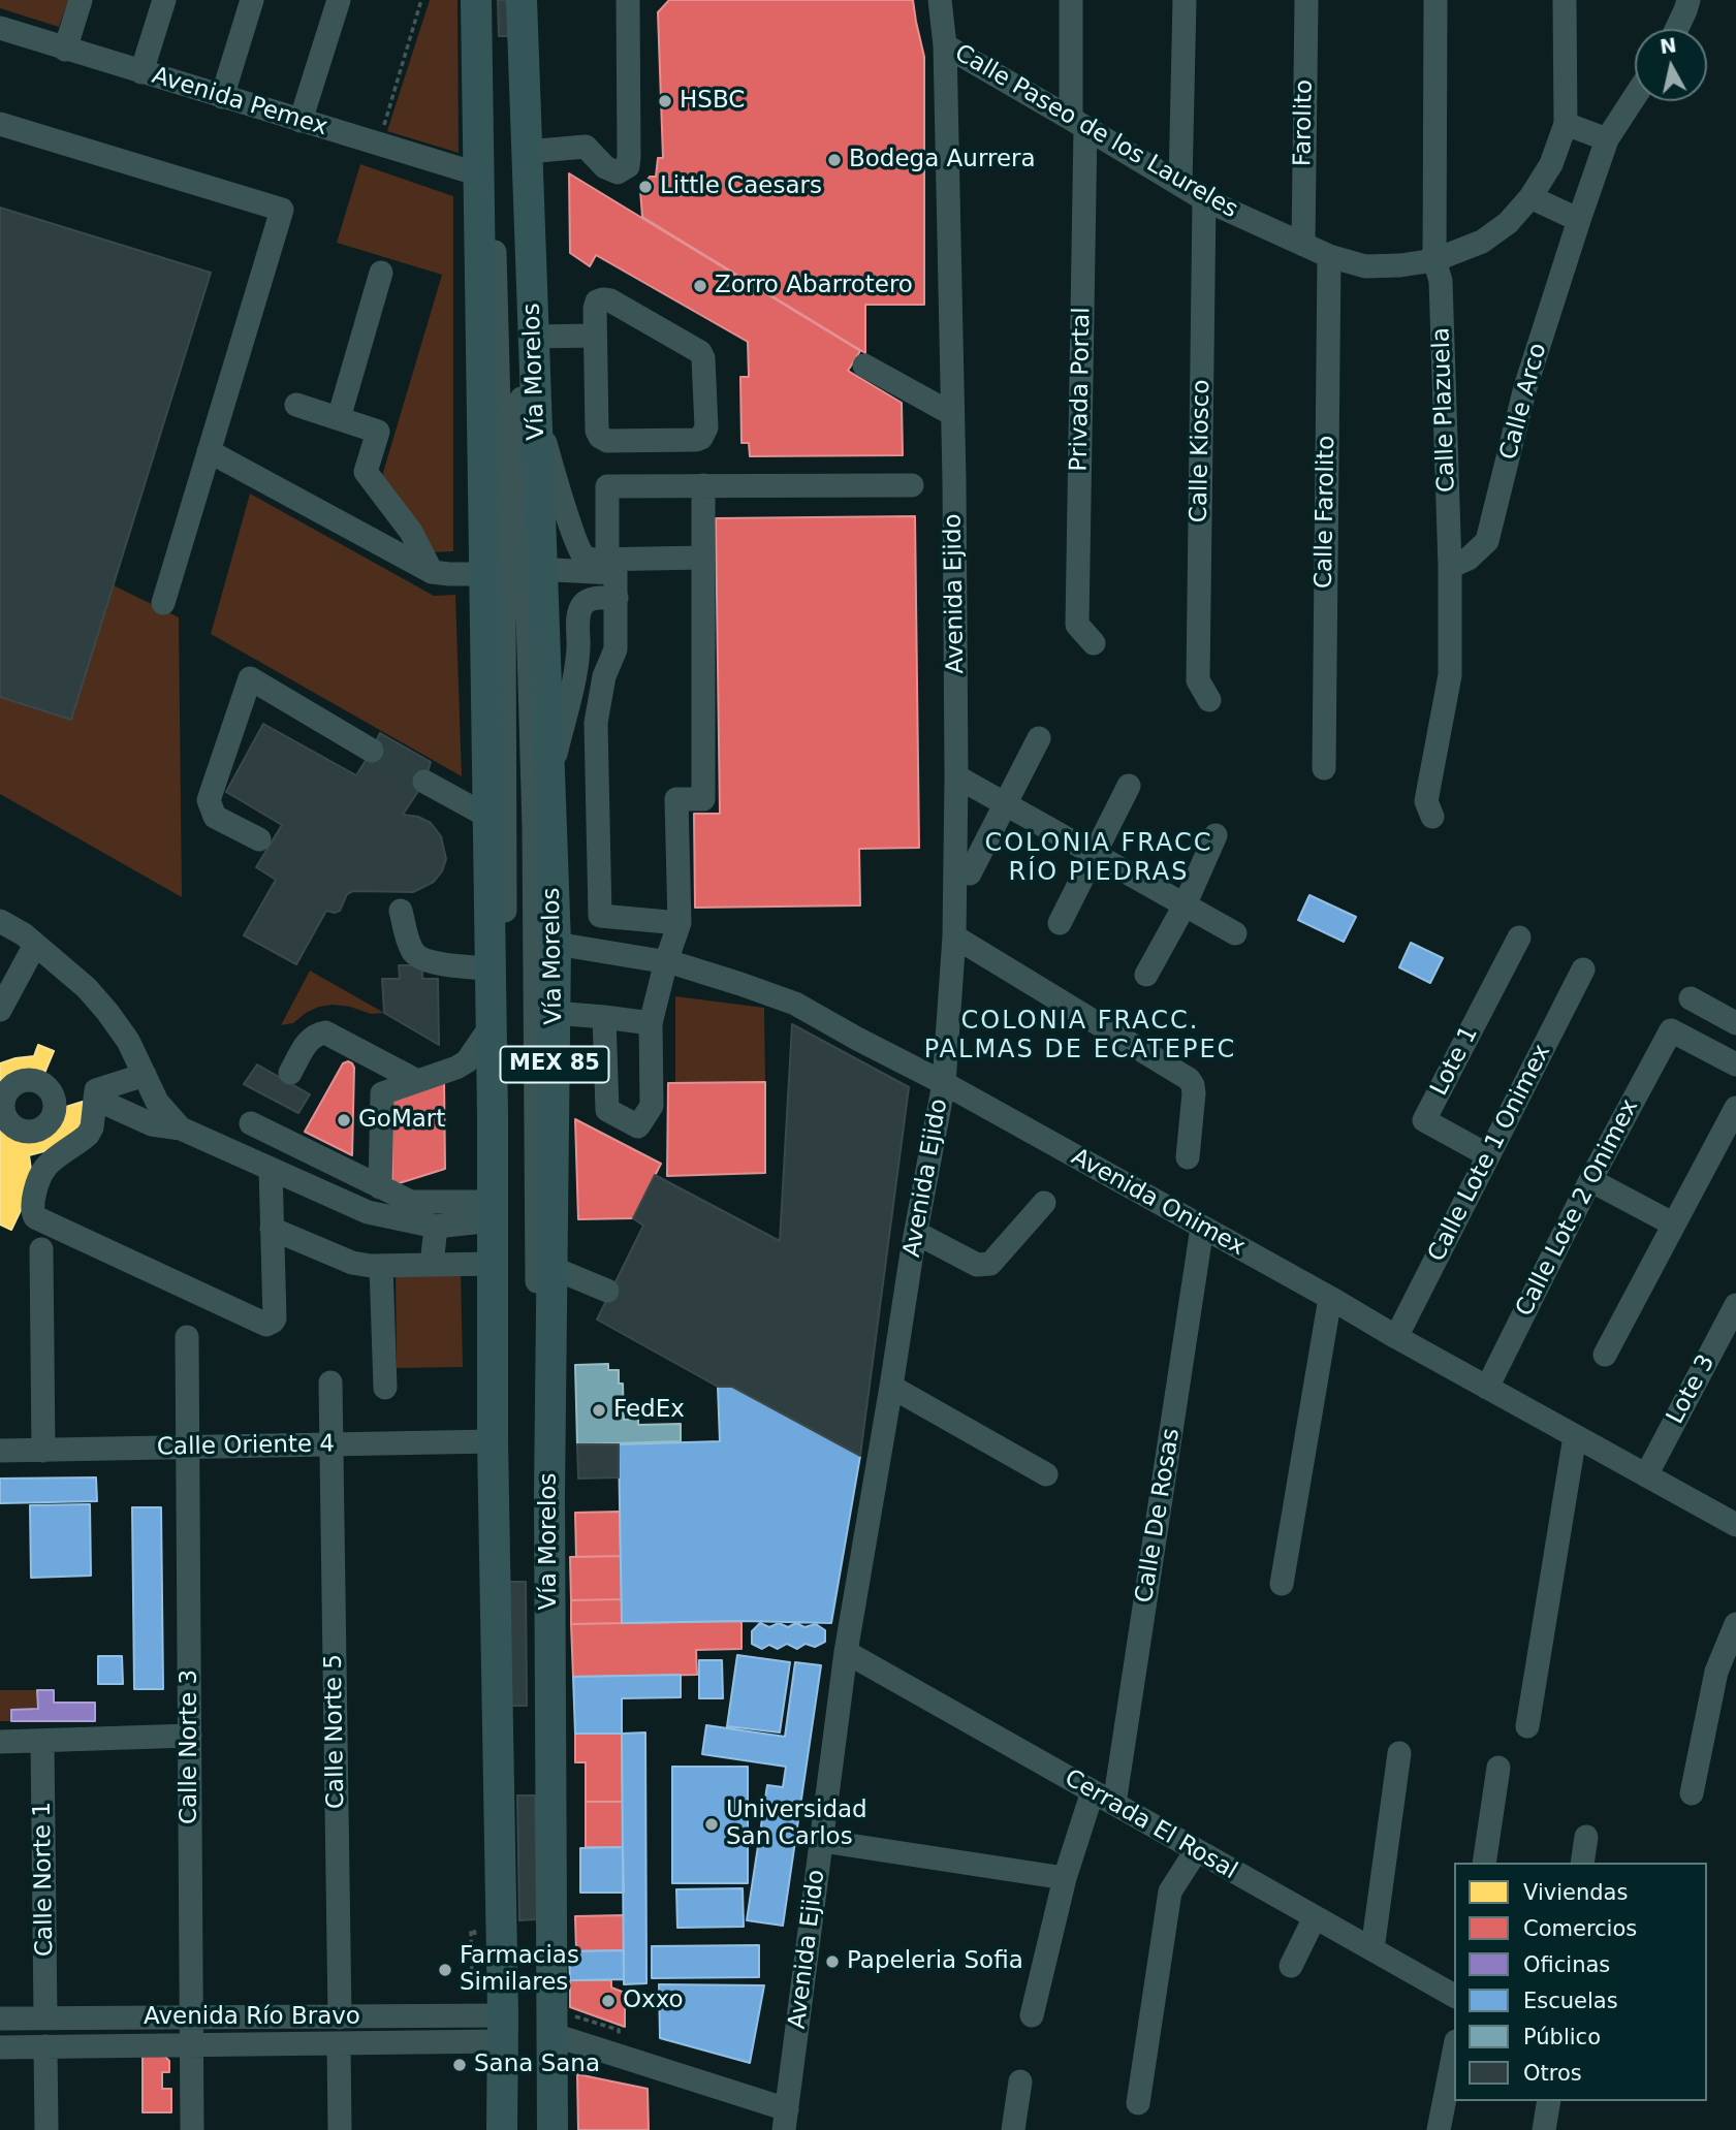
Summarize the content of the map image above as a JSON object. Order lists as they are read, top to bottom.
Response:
{
  "streets": {
    "main road": ["Vía Morelos", "MEX 85"],
    "street": [
      "Avenida Pemex",
      "Farolito",
      "Calle Paseo de los Laureles",
      "Privada Portal",
      "Calle Arco",
      "Calle Plazuela",
      "Calle Kiosco",
      "Calle Farolito",
      "Avenida Ejido",
      "Lote 1",
      "Calle Lote 1 Onimex",
      "Avenida Onimex",
      "Calle Lote 2 Onimex",
      "Lote 3",
      "Calle Oriente 4",
      "Calle De Rosas",
      "Calle Norte 5",
      "Calle Norte 3",
      "Cerrada El Rosal",
      "Calle Norte 1",
      "Avenida Río Bravo"
    ]
  },
  "crossings": [
    ["Avenida Pemex", "MEX 85"],
    ["Farolito", "Calle Paseo de los Laureles"],
    ["Calle Paseo de los Laureles", "Privada Portal"],
    ["Calle Paseo de los Laureles", "Calle Plazuela"],
    ["Calle Paseo de los Laureles", "Calle Kiosco"],
    ["Calle Paseo de los Laureles", "Calle Farolito"],
    ["Calle Paseo de los Laureles", "Avenida Ejido"],
    ["Vía Morelos", "Avenida Onimex"],
    ["Calle Arco", "Calle Plazuela"],
    ["Avenida Ejido", "Avenida Onimex"],
    ["Avenida Ejido", "Cerrada El Rosal"],
    ["Lote 1", "Calle Lote 1 Onimex"],
    ["MEX 85", "Calle Oriente 4"],
    ["MEX 85", "Avenida Río Bravo"],
    ["Calle Lote 1 Onimex", "Avenida Onimex"],
    ["Avenida Onimex", "Calle Lote 2 Onimex"],
    ["Avenida Onimex", "Lote 3"],
    ["Avenida Onimex", "Calle De Rosas"],
    ["Calle Oriente 4", "Calle Norte 5"],
    ["Calle Oriente 4", "Calle Norte 3"],
    ["Calle De Rosas", "Cerrada El Rosal"],
    ["Calle Norte 5", "Avenida Río Bravo"],
    ["Calle Norte 3", "Avenida Río Bravo"],
    ["Calle Norte 1", "Avenida Río Bravo"]
  ],
  "districts": ["COLONIA FRACC RÍO PIEDRAS", "COLONIA FRACC. PALMAS DE ECATEPEC"],
  "places": [
    "HSBC",
    "Bodega Aurrera",
    "Little Caesars",
    "Zorro Abarrotero",
    "GoMart",
    "FedEx",
    "Universidad San Carlos",
    "Papeleria Sofia",
    "Farmacias Similares",
    "Oxxo",
    "Sana Sana"
  ],
  "legend": [
    "Viviendas",
    "Comercios",
    "Oficinas",
    "Escuelas",
    "Público",
    "Otros"
  ],
  "north": "top"
}
